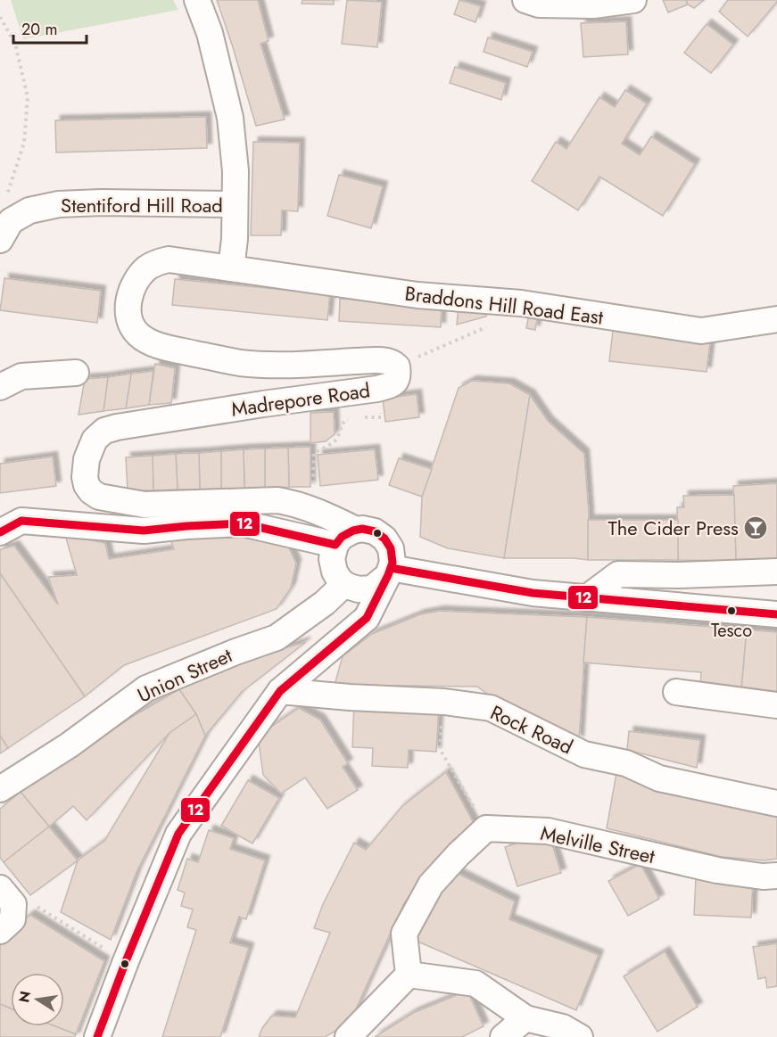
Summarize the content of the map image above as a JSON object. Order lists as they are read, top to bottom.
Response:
{
  "streets": {
    "street": [
      "Stentiford Hill Road",
      "Braddons Hill Road East",
      "Madrepore Road",
      "Union Street",
      "Rock Road",
      "Melville Street"
    ]
  },
  "crossings": [
    ["Braddons Hill Road East", "Madrepore Road"],
    ["Madrepore Road", "Union Street"]
  ],
  "places": {
    "bar": ["The Cider Press"],
    "other": ["Tesco"]
  },
  "lines": ["transit line 12"],
  "scale_bar": "20 m",
  "north": "left"
}
